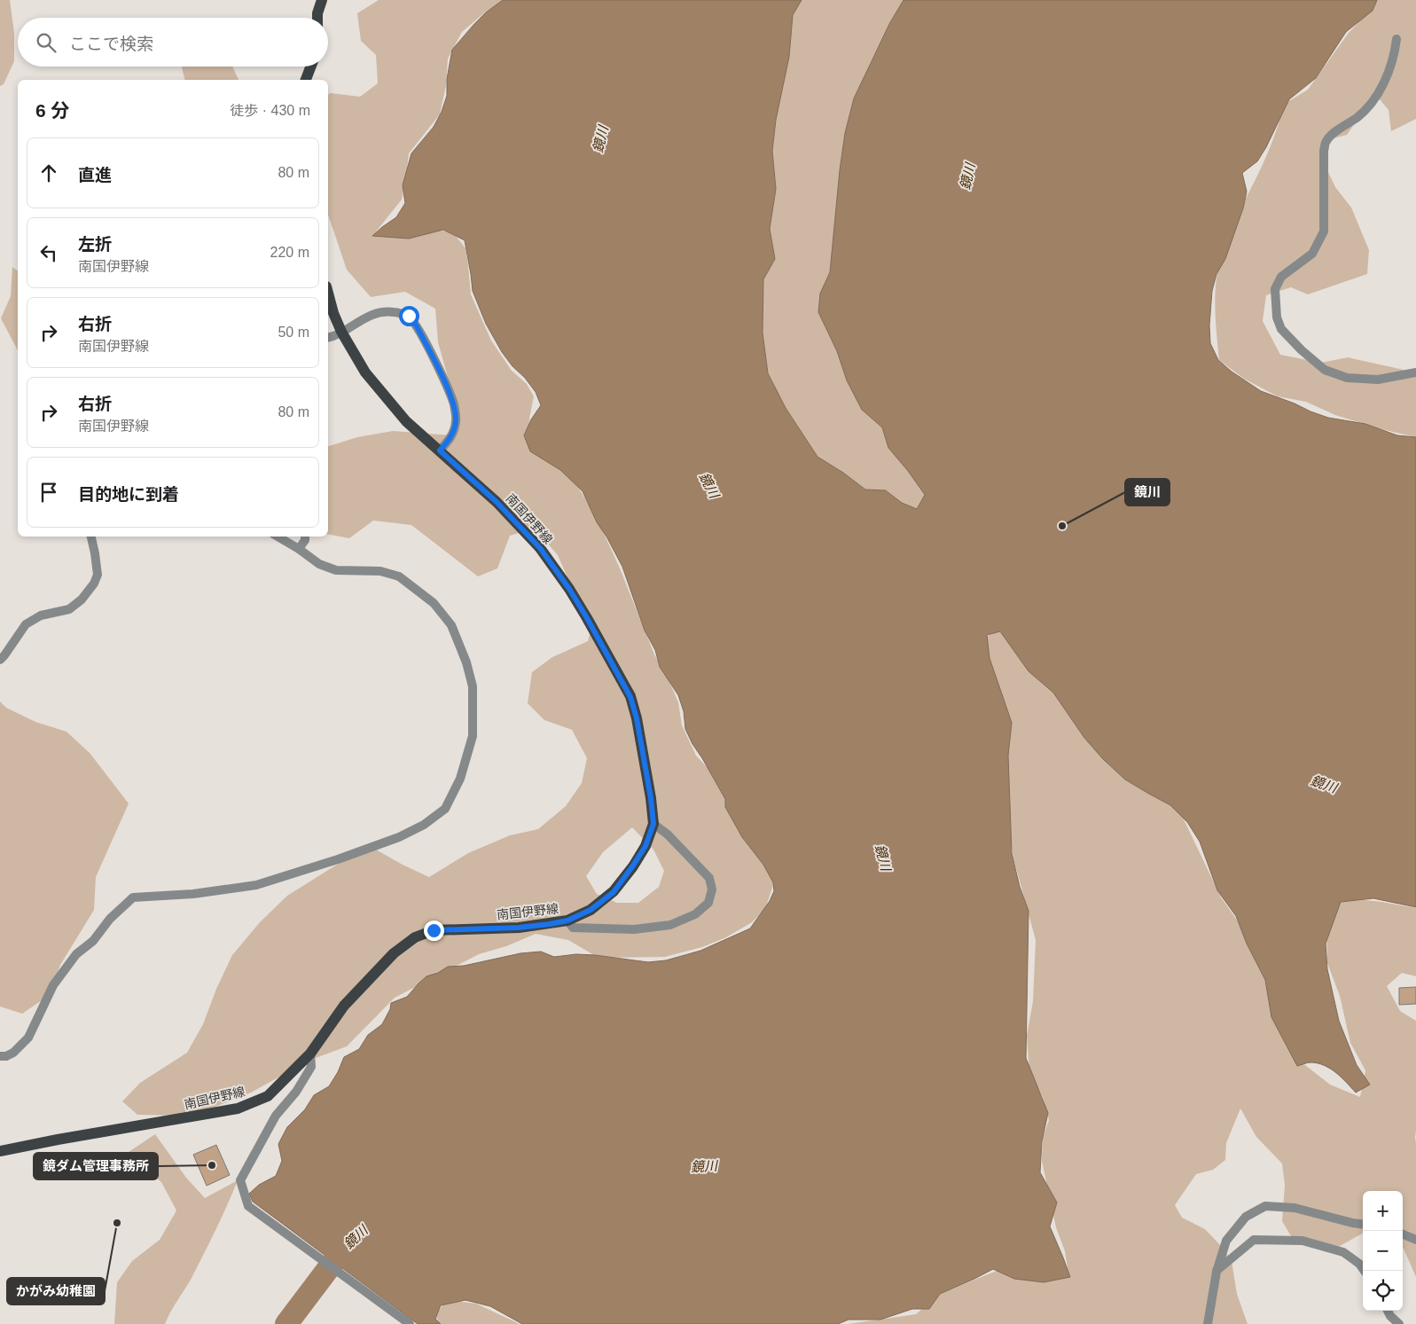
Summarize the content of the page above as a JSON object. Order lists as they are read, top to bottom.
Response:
{
  "streets": {
    "main road": ["南国伊野線"]
  },
  "water": ["鏡川"],
  "places": ["鏡川", "鏡ダム管理事務所", "かがみ幼稚園"],
  "page": {
    "search": "ここで検索",
    "heading": ["6 分", "徒歩 · 430 m"],
    "list": [
      ["直進", "80 m"],
      ["左折", "南国伊野線", "220 m"],
      ["右折", "南国伊野線", "50 m"],
      ["右折", "南国伊野線", "80 m"],
      "目的地に到着"
    ],
    "map_buttons": ["+", "−"]
  }
}
